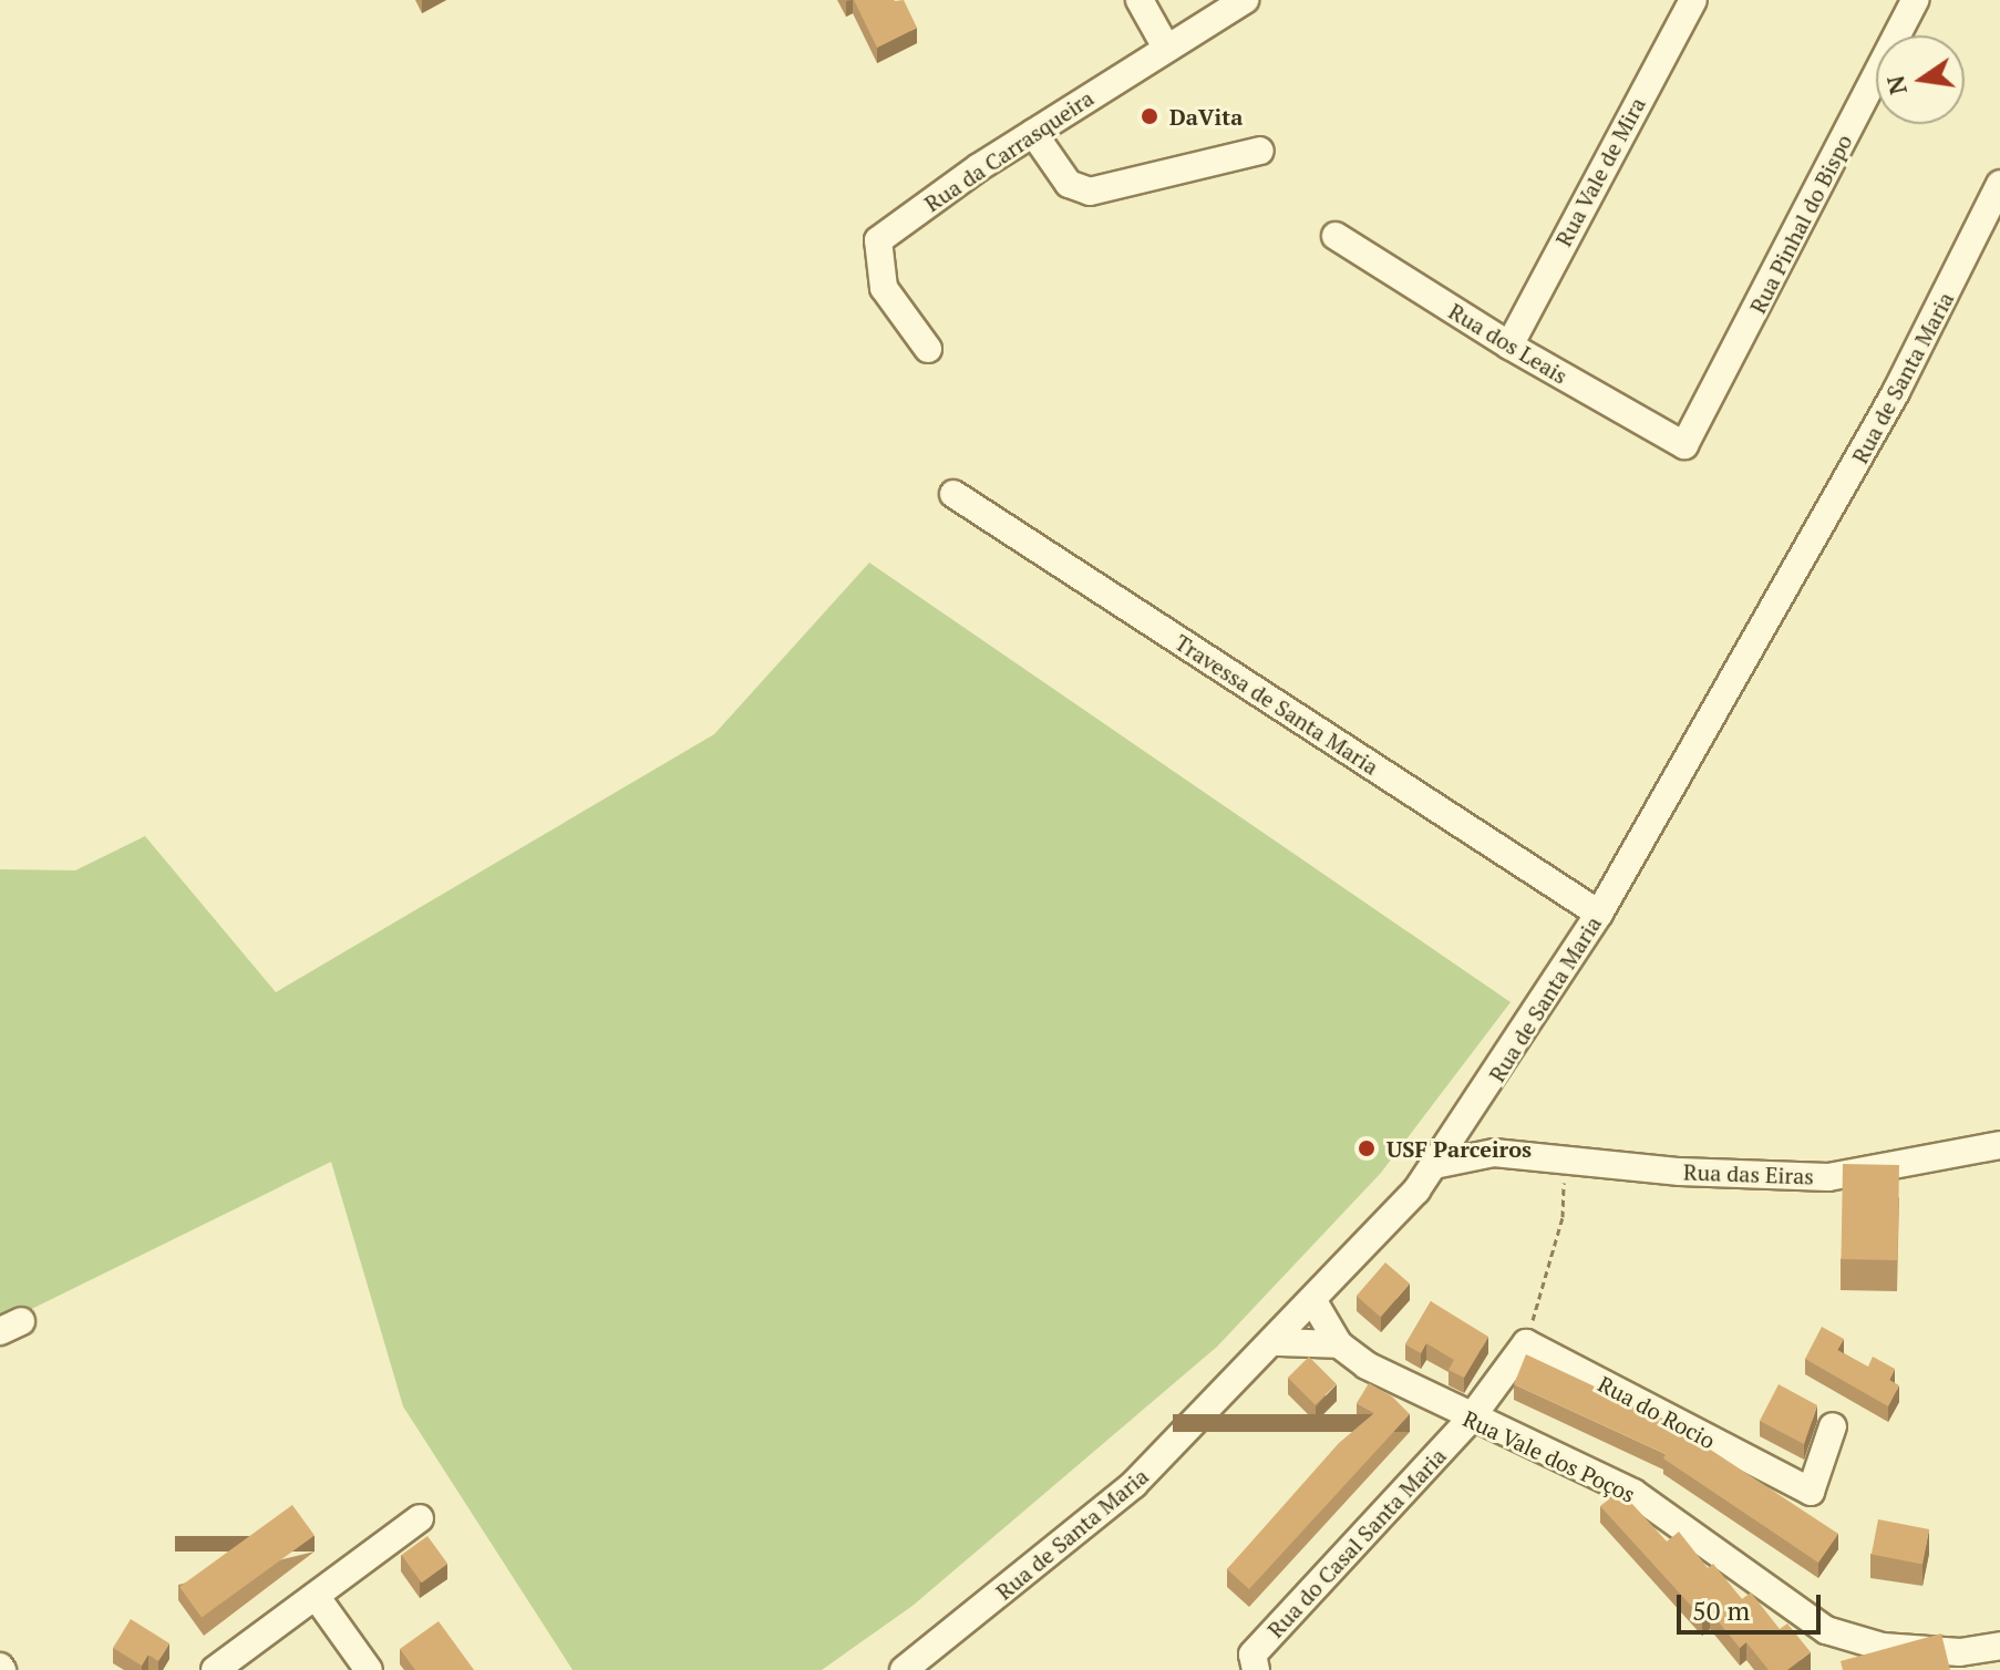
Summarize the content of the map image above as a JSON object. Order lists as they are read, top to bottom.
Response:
{
  "streets": {
    "street": [
      "Rua da Carrasqueira",
      "Rua Vale de Mira",
      "Rua Pinhal do Bispo",
      "Rua dos Leais",
      "Rua de Santa Maria",
      "Travessa de Santa Maria",
      "Rua das Eiras",
      "Rua do Rocio",
      "Rua Vale dos Poços",
      "Rua do Casal Santa Maria"
    ]
  },
  "crossings": [
    ["Rua Vale de Mira", "Rua dos Leais"],
    ["Rua Pinhal do Bispo", "Rua dos Leais"],
    ["Rua de Santa Maria", "Travessa de Santa Maria"],
    ["Rua de Santa Maria", "Rua das Eiras"],
    ["Rua de Santa Maria", "Rua Vale dos Poços"],
    ["Rua Vale dos Poços", "Rua do Casal Santa Maria"]
  ],
  "places": ["DaVita", "USF Parceiros"],
  "scale_bar": "50 m",
  "north": "left"
}
